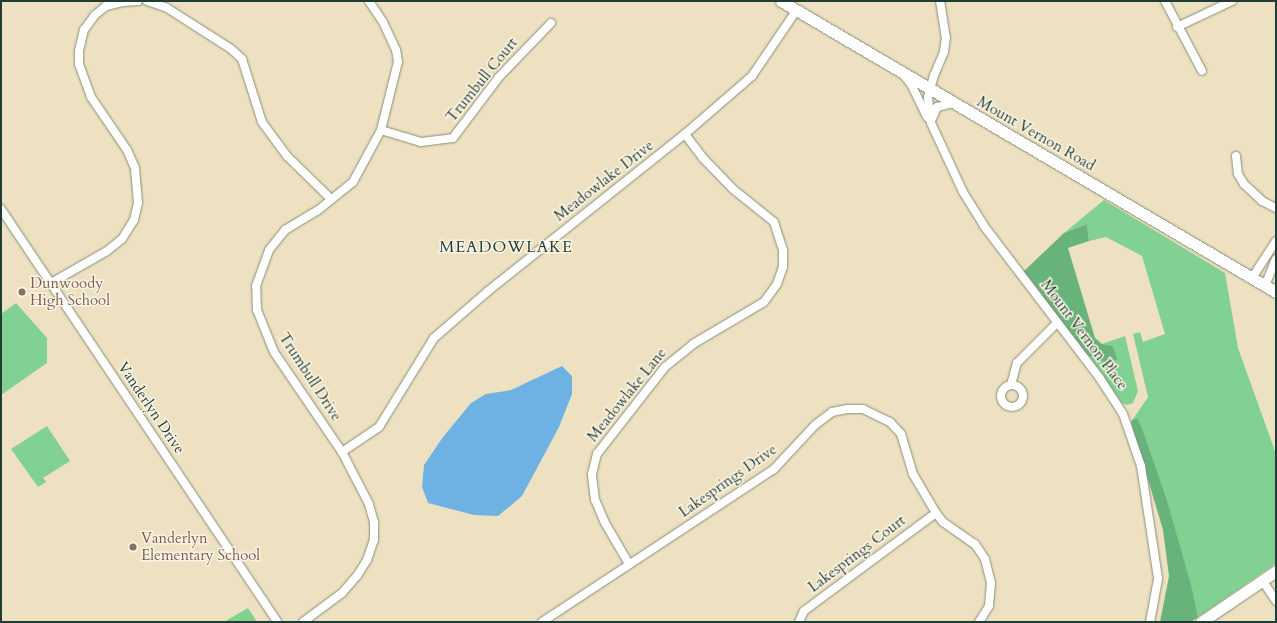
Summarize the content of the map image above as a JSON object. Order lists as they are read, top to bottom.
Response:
{
  "streets": {
    "main road": ["Mount Vernon Road"],
    "street": [
      "Trumbull Court",
      "Meadowlake Drive",
      "Mount Vernon Place",
      "Trumbull Drive",
      "Meadowlake Lane",
      "Vanderlyn Drive",
      "Lakesprings Drive",
      "Lakesprings Court"
    ]
  },
  "crossings": [
    ["Trumbull Court", "Trumbull Drive"],
    ["Mount Vernon Road", "Meadowlake Drive"],
    ["Mount Vernon Road", "Mount Vernon Place"],
    ["Meadowlake Drive", "Trumbull Drive"],
    ["Meadowlake Drive", "Meadowlake Lane"],
    ["Meadowlake Lane", "Lakesprings Drive"],
    ["Lakesprings Drive", "Lakesprings Court"]
  ],
  "districts": ["MEADOWLAKE"],
  "places": ["Dunwoody High School", "Vanderlyn Elementary School"]
}
